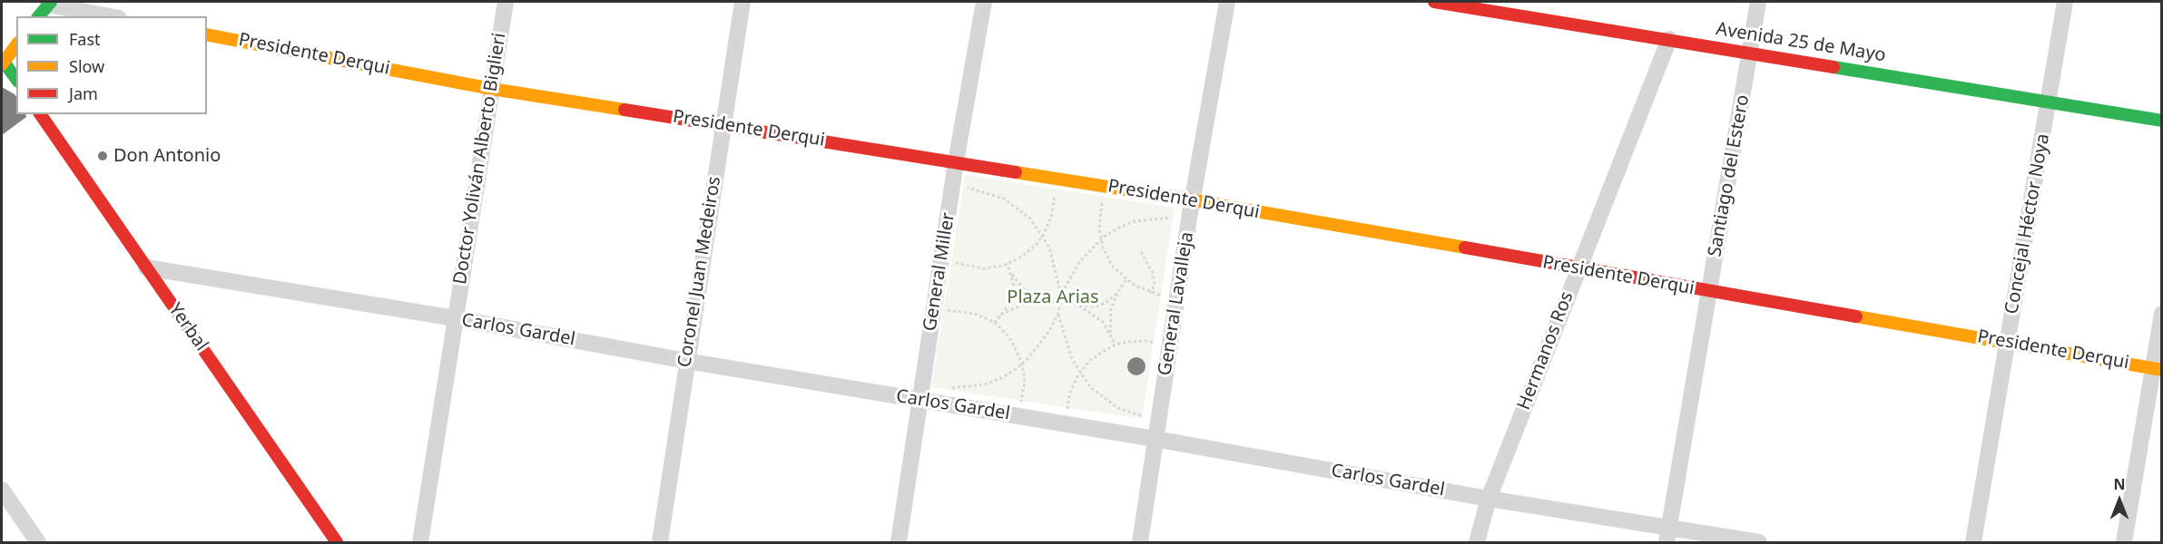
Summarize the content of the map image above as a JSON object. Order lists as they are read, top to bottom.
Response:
{
  "streets": {
    "street": [
      "Avenida 25 de Mayo",
      "Presidente Derqui",
      "Doctor Yoliván Alberto Biglieri",
      "Santiago del Estero",
      "Concejal Héctor Noya",
      "Coronel Juan Medeiros",
      "General Miller",
      "General Lavalleja",
      "Yerbal",
      "Carlos Gardel",
      "Hermanos Ros"
    ]
  },
  "crossings": [
    ["Avenida 25 de Mayo", "Santiago del Estero"],
    ["Avenida 25 de Mayo", "Concejal Héctor Noya"],
    ["Avenida 25 de Mayo", "Hermanos Ros"],
    ["Presidente Derqui", "Doctor Yoliván Alberto Biglieri"],
    ["Presidente Derqui", "Santiago del Estero"],
    ["Presidente Derqui", "Concejal Héctor Noya"],
    ["Presidente Derqui", "Coronel Juan Medeiros"],
    ["Presidente Derqui", "General Miller"],
    ["Presidente Derqui", "General Lavalleja"],
    ["Presidente Derqui", "Hermanos Ros"],
    ["Doctor Yoliván Alberto Biglieri", "Carlos Gardel"],
    ["Santiago del Estero", "Carlos Gardel"],
    ["Coronel Juan Medeiros", "Carlos Gardel"],
    ["General Miller", "Carlos Gardel"],
    ["General Lavalleja", "Carlos Gardel"],
    ["Yerbal", "Carlos Gardel"],
    ["Carlos Gardel", "Hermanos Ros"]
  ],
  "parks": ["Plaza Arias"],
  "places": ["Don Antonio"],
  "legend": ["Fast", "Slow", "Jam"],
  "north": "top"
}
